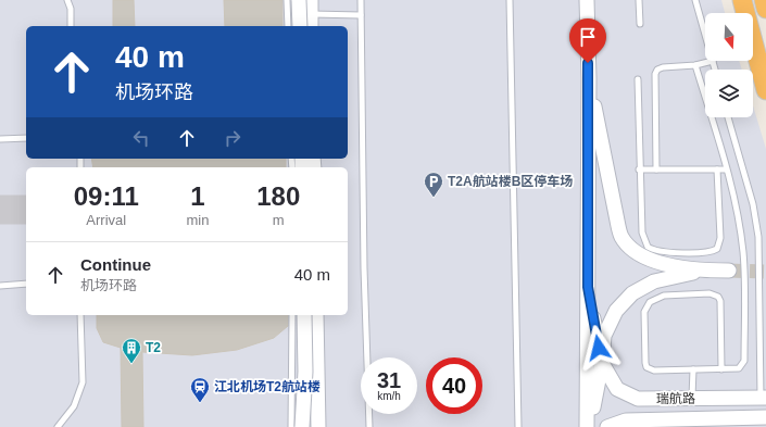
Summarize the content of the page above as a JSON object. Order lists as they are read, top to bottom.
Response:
{
  "streets": {
    "street": ["瑞航路"]
  },
  "places": {
    "parking": ["T2A航站楼B区停车场"],
    "building": ["T2"],
    "station": ["江北机场T2航站楼"]
  },
  "north": "bottom",
  "page": {
    "turn": ["40 m", "机场环路"],
    "eta": [
      "09:11",
      "Arrival",
      "1",
      "min",
      "180",
      "m"
    ],
    "list": [
      {
        "name": "Continue",
        "note": "机场环路",
        "value": "40 m"
      }
    ],
    "speed": "31 km/h",
    "limit": "40"
  }
}
